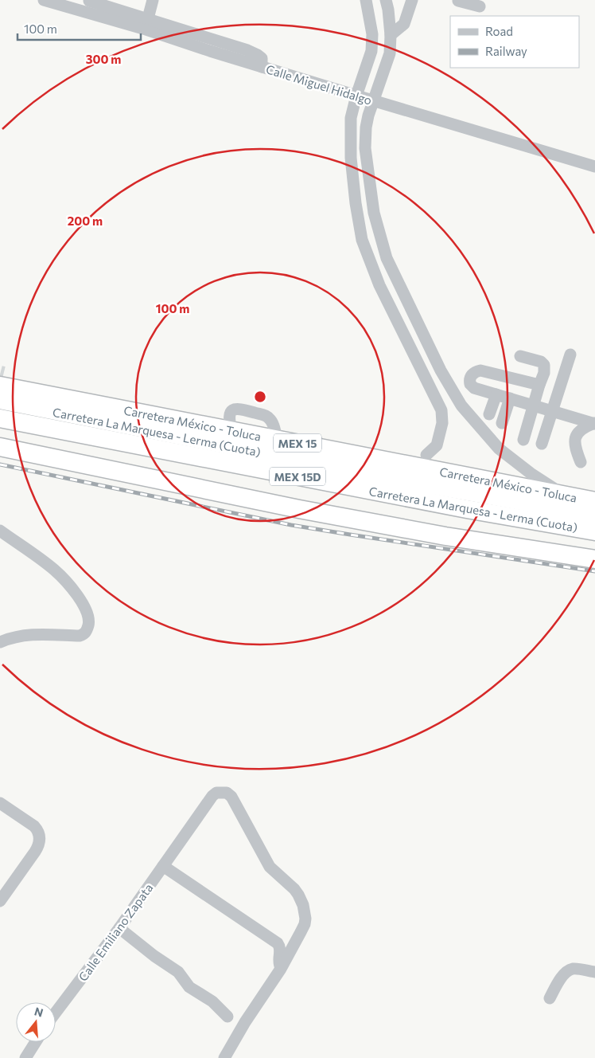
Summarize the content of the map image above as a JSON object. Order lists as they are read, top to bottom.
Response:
{
  "streets": {
    "highway": [
      "Carretera México - Toluca",
      "Carretera La Marquesa - Lerma (Cuota)",
      "MEX 15",
      "MEX 15D"
    ],
    "street": ["Calle Miguel Hidalgo", "Calle Emiliano Zapata"]
  },
  "legend": ["Road", "Railway"],
  "scale_bar": "100 m",
  "north": "top",
  "rings": ["300 m", "200 m", "100 m"]
}
